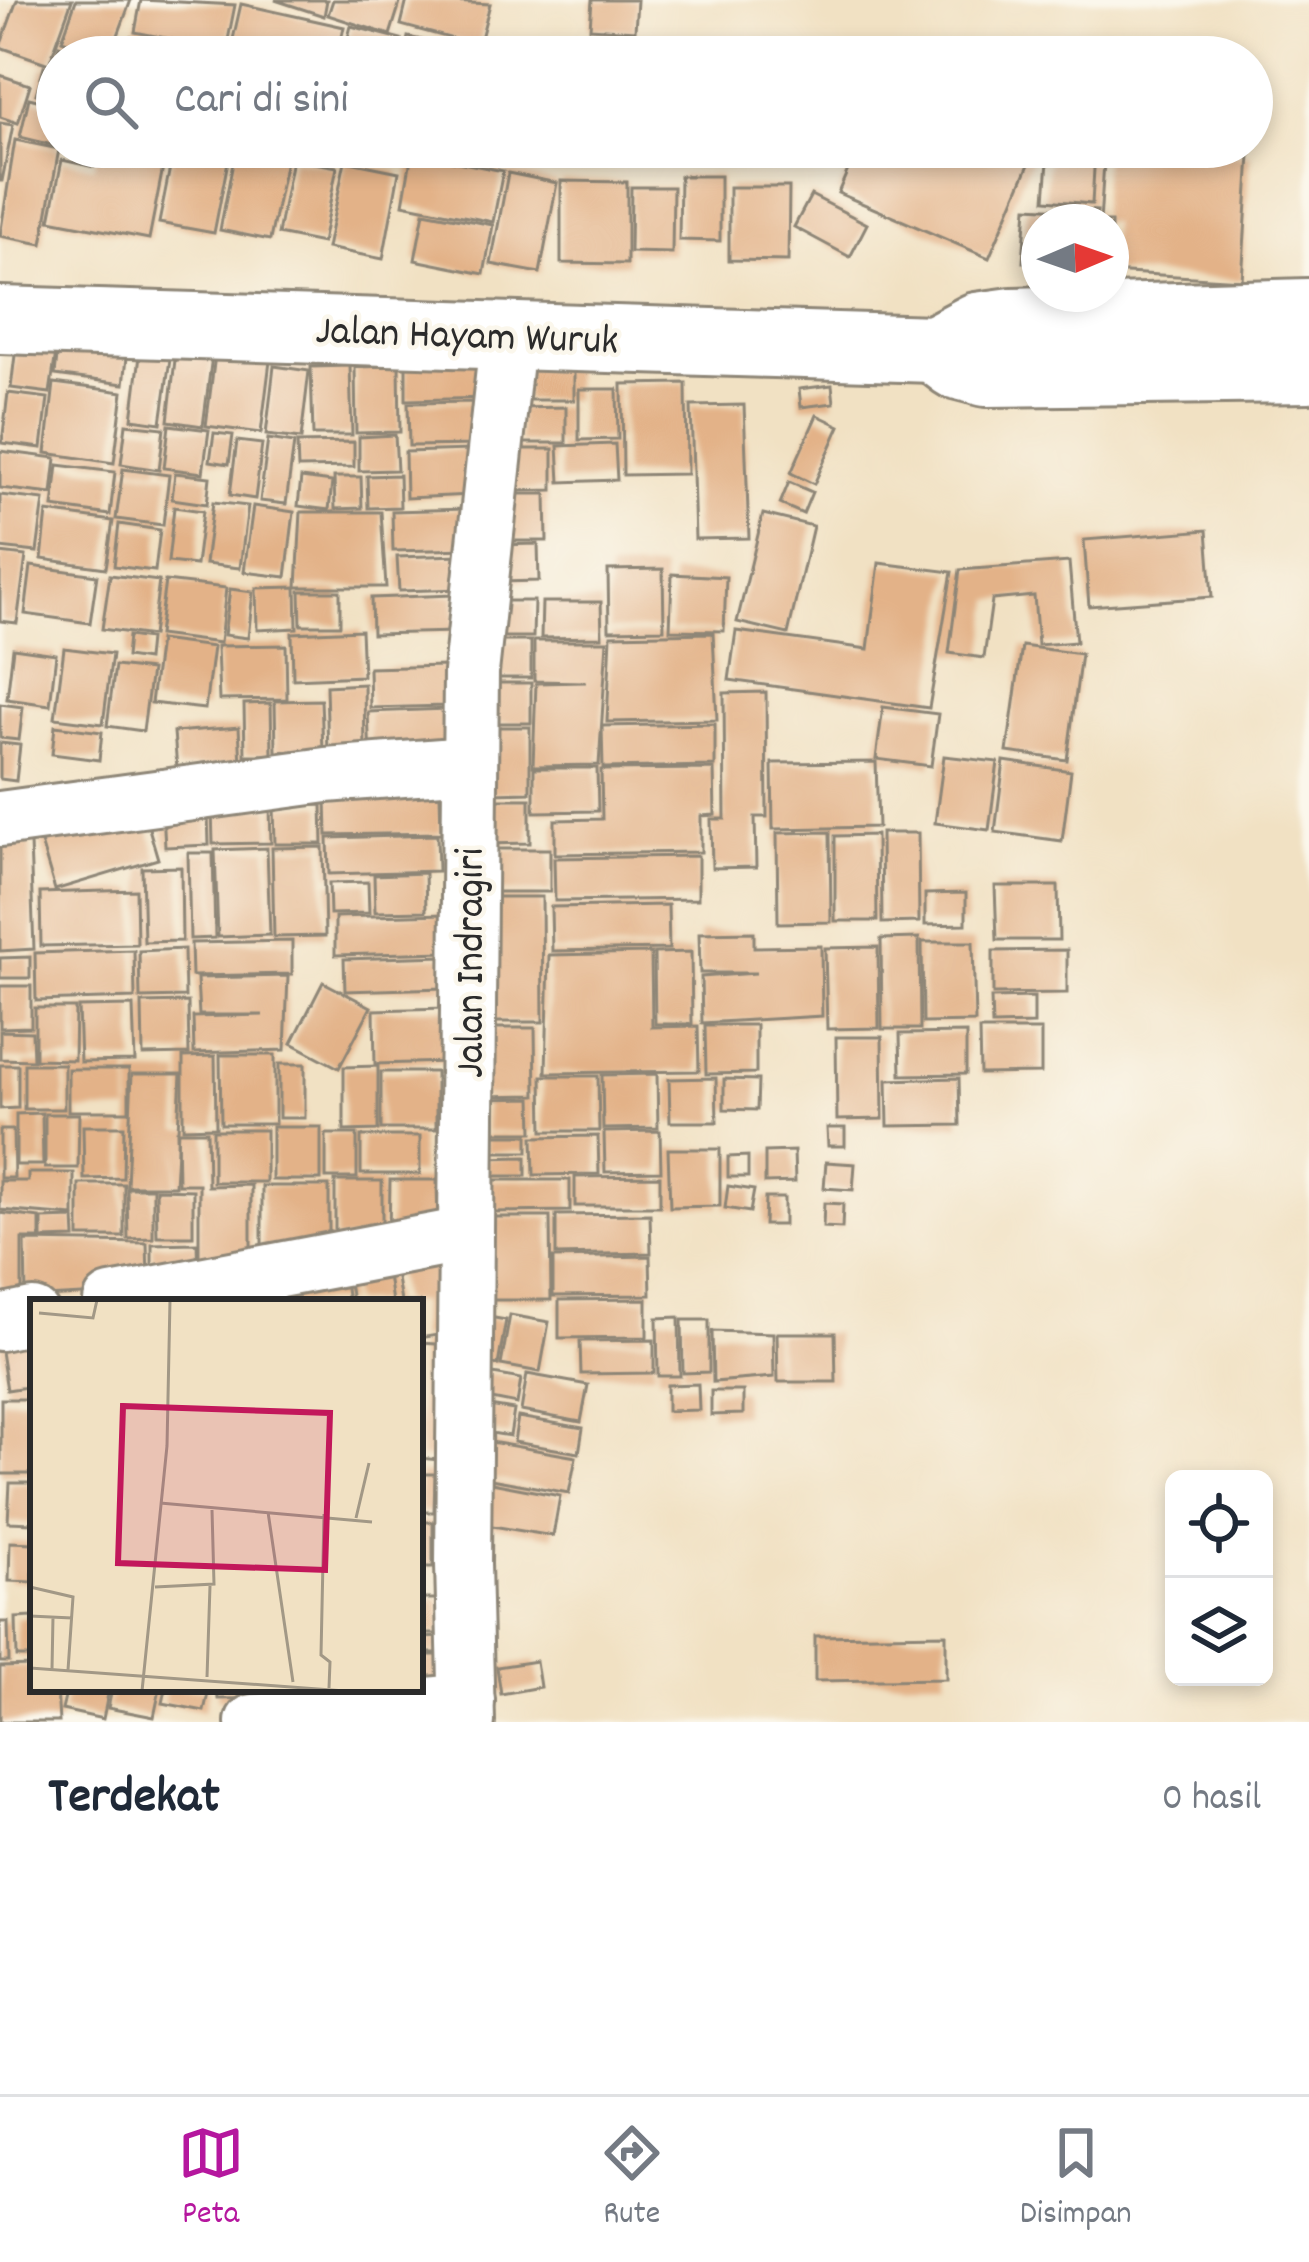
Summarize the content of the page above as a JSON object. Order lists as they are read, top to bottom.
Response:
{
  "streets": {
    "highway": ["Jalan Hayam Wuruk"],
    "street": ["Jalan Indragiri"]
  },
  "crossings": [
    ["Jalan Hayam Wuruk", "Jalan Indragiri"]
  ],
  "north": "right",
  "page": {
    "search": "Cari di sini",
    "heading": ["Terdekat", "0 hasil"],
    "nav": ["Peta", "Rute", "Disimpan"]
  }
}
